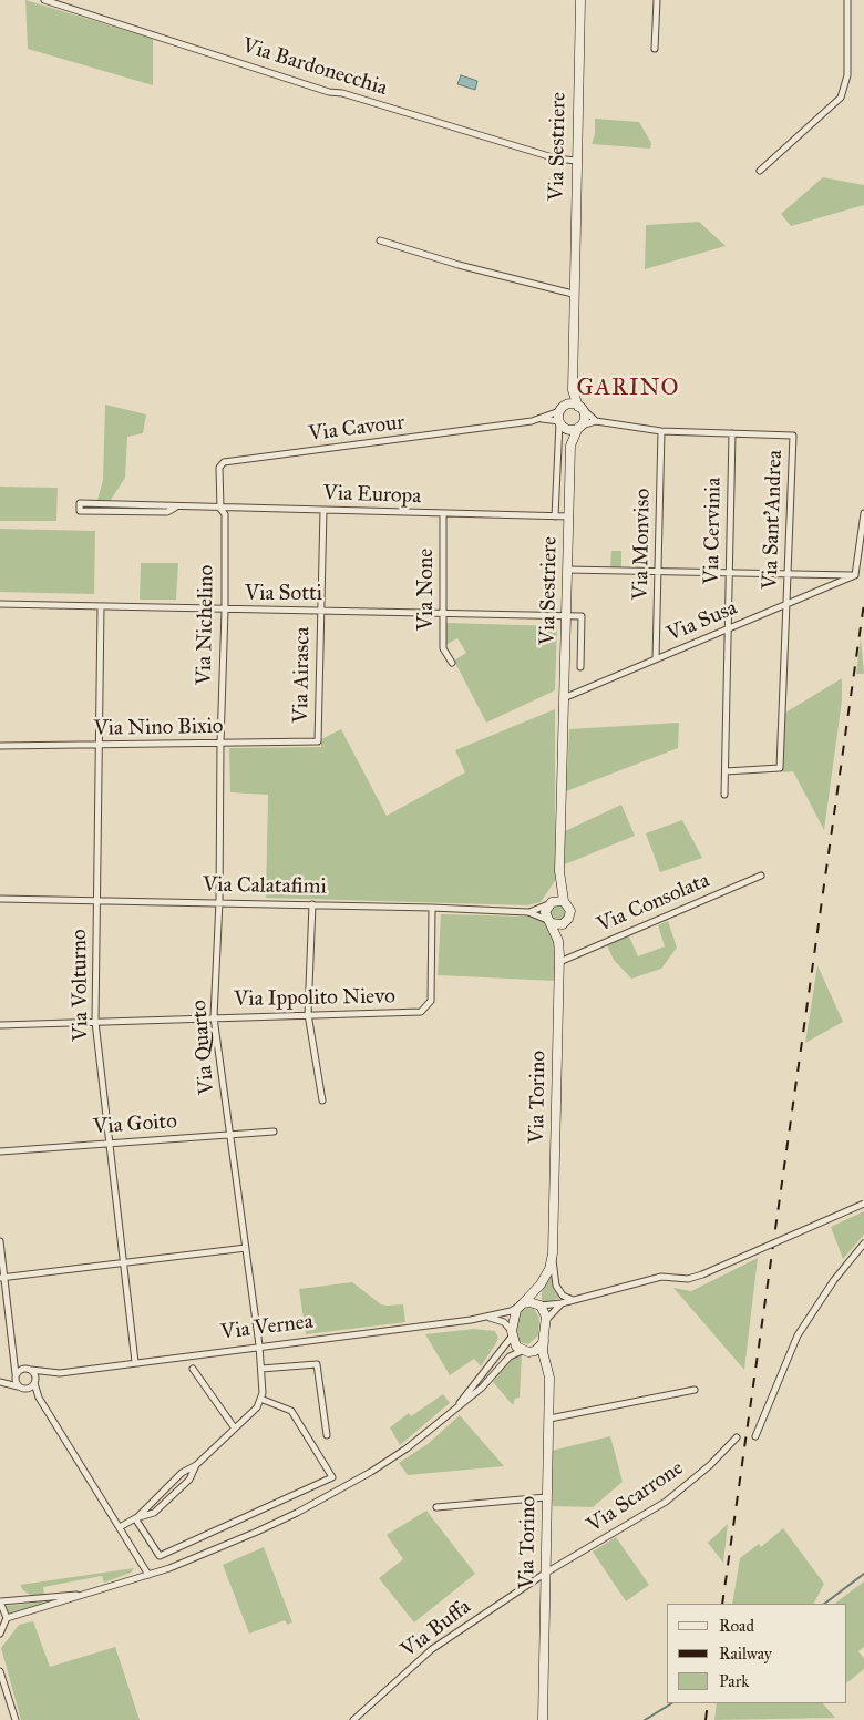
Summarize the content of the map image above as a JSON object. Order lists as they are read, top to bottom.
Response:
{
  "streets": {
    "main road": ["Via Sestriere", "Via Torino"],
    "street": [
      "Via Bardonecchia",
      "Via Cavour",
      "Via Europa",
      "Via Sant'Andrea",
      "Via Cervinia",
      "Via Monviso",
      "Via None",
      "Via Sotti",
      "Via Susa",
      "Via Nichelino",
      "Via Airasca",
      "Via Nino Bixio",
      "Via Calatafimi",
      "Via Consolata",
      "Via Volturno",
      "Via Ippolito Nievo",
      "Via Quarto",
      "Via Goito",
      "Via Vernea",
      "Via Scarrone",
      "Via Buffa"
    ]
  },
  "crossings": [
    ["Via Bardonecchia", "Via Sestriere"],
    ["Via Sestriere", "Via Europa"],
    ["Via Sestriere", "Via Sotti"],
    ["Via Sestriere", "Via Susa"],
    ["Via Sestriere", "Via Torino"],
    ["Via Cavour", "Via Europa"],
    ["Via Cavour", "Via Nichelino"],
    ["Via Europa", "Via None"],
    ["Via Europa", "Via Nichelino"],
    ["Via Europa", "Via Airasca"],
    ["Via Sant'Andrea", "Via Cervinia"],
    ["Via Sant'Andrea", "Via Monviso"],
    ["Via Sant'Andrea", "Via Susa"],
    ["Via Cervinia", "Via Susa"],
    ["Via Monviso", "Via Susa"],
    ["Via None", "Via Sotti"],
    ["Via Sotti", "Via Nichelino"],
    ["Via Sotti", "Via Airasca"],
    ["Via Sotti", "Via Volturno"],
    ["Via Nichelino", "Via Nino Bixio"],
    ["Via Nichelino", "Via Quarto"],
    ["Via Airasca", "Via Nino Bixio"],
    ["Via Nino Bixio", "Via Volturno"],
    ["Via Nino Bixio", "Via Quarto"],
    ["Via Calatafimi", "Via Volturno"],
    ["Via Calatafimi", "Via Ippolito Nievo"],
    ["Via Calatafimi", "Via Quarto"],
    ["Via Calatafimi", "Via Torino"],
    ["Via Consolata", "Via Torino"],
    ["Via Volturno", "Via Ippolito Nievo"],
    ["Via Volturno", "Via Goito"],
    ["Via Volturno", "Via Vernea"],
    ["Via Ippolito Nievo", "Via Quarto"],
    ["Via Quarto", "Via Goito"],
    ["Via Quarto", "Via Vernea"],
    ["Via Torino", "Via Vernea"],
    ["Via Torino", "Via Scarrone"],
    ["Via Torino", "Via Buffa"],
    ["Via Scarrone", "Via Buffa"]
  ],
  "districts": ["GARINO"],
  "legend": ["Road", "Railway", "Park"]
}
